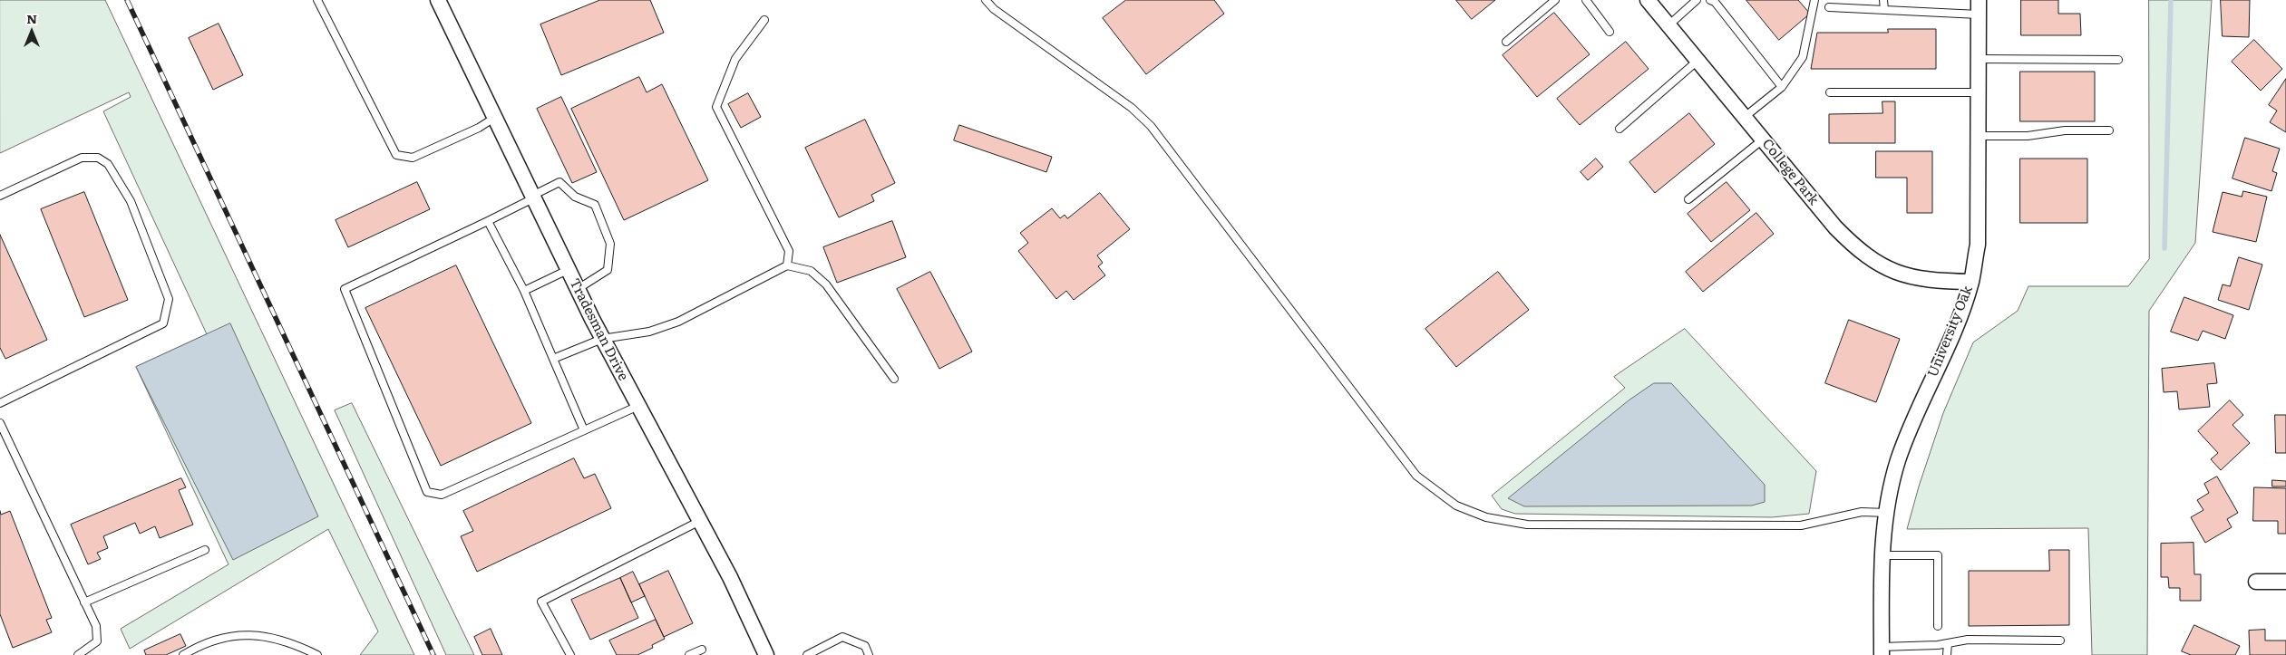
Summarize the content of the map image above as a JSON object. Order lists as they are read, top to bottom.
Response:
{
  "streets": {
    "street": ["College Park", "Tradesman Drive", "University Oak"]
  },
  "crossings": [
    ["College Park", "University Oak"]
  ],
  "north": "top"
}
